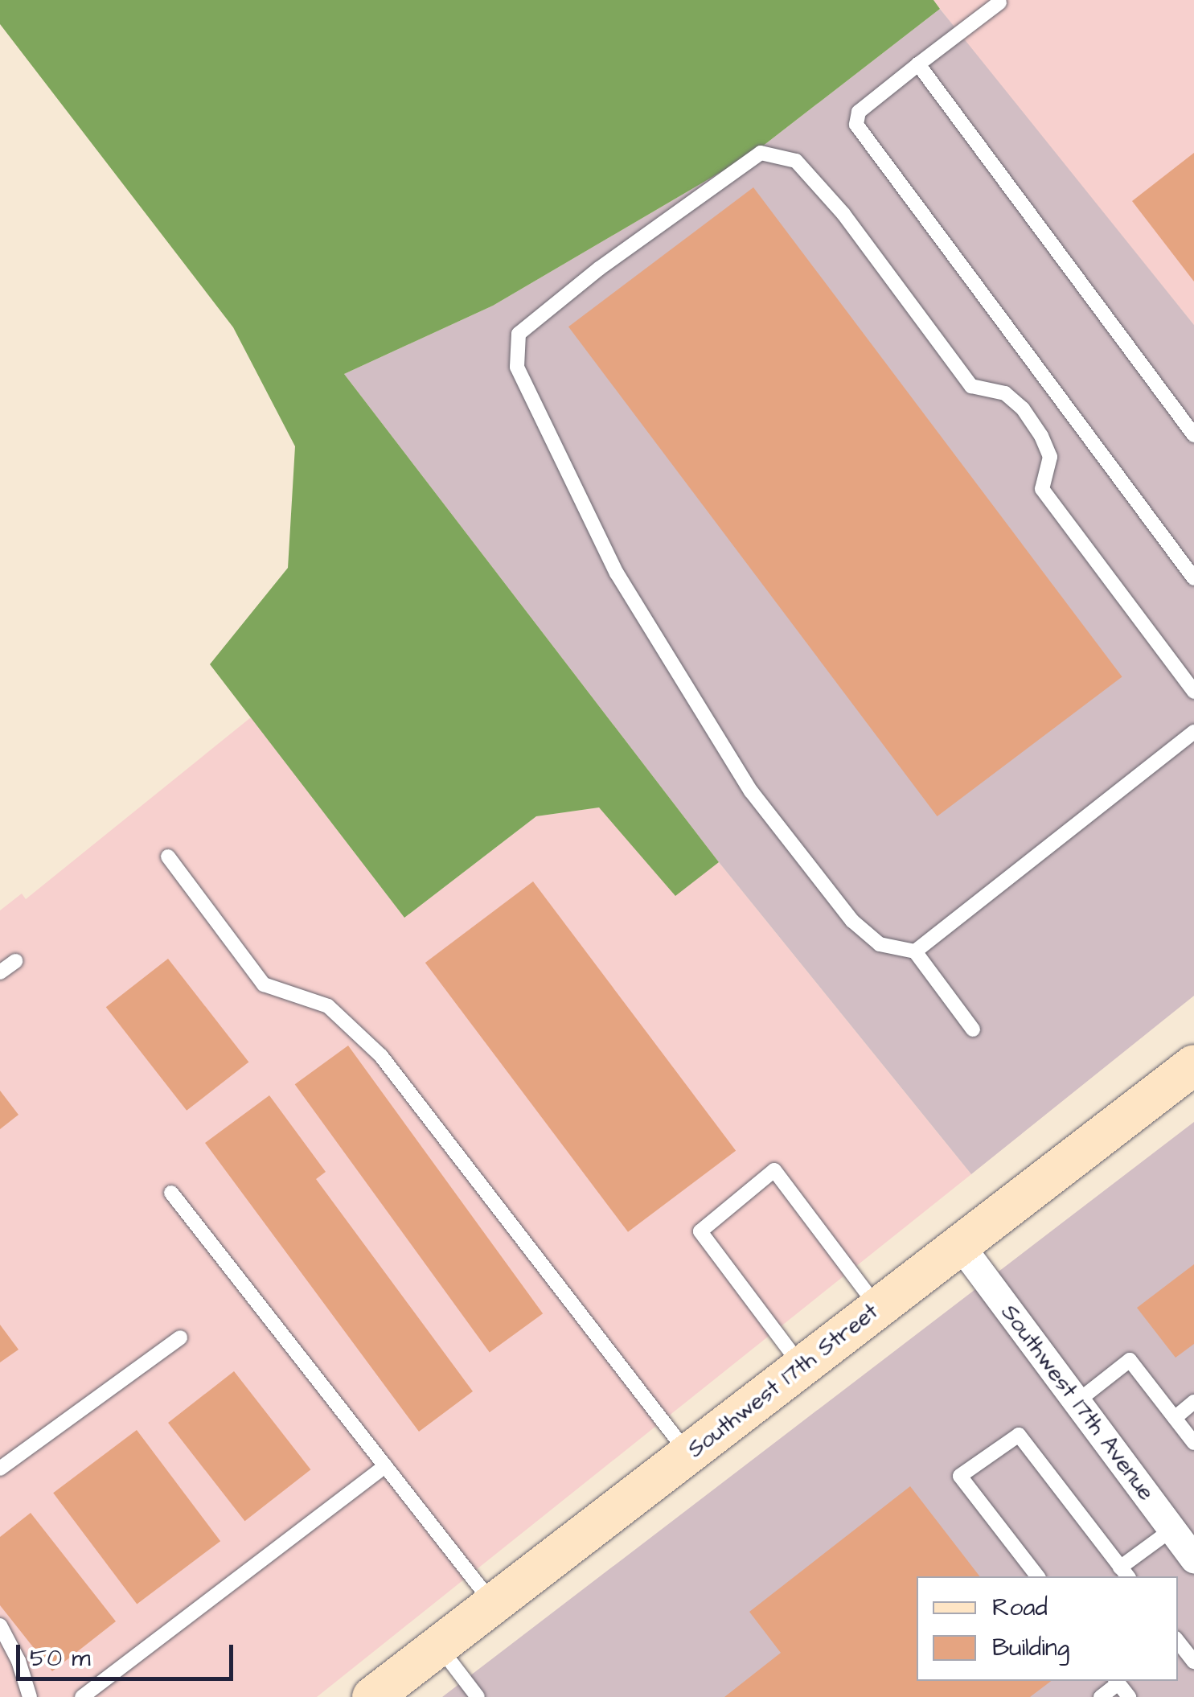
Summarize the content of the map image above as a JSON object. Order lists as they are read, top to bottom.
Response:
{
  "streets": {
    "main road": ["Southwest 17th Street"],
    "street": ["Southwest 17th Avenue"]
  },
  "crossings": [
    ["Southwest 17th Street", "Southwest 17th Avenue"]
  ],
  "legend": ["Road", "Building"],
  "scale_bar": "50 m"
}
